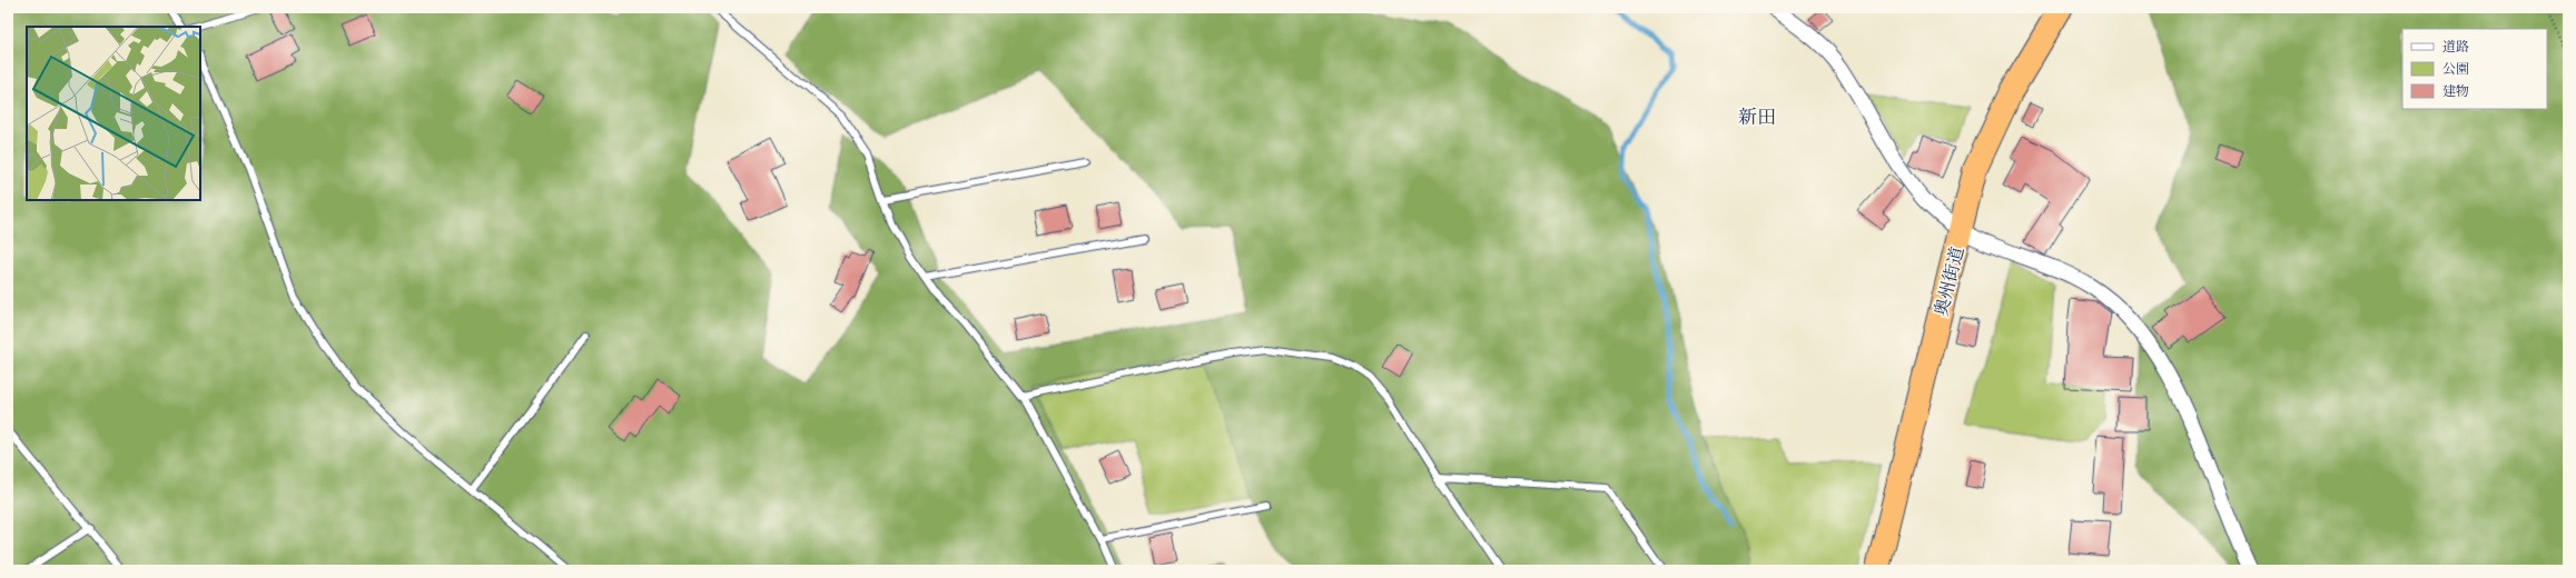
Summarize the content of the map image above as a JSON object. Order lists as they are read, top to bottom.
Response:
{
  "streets": {
    "highway": ["奥州街道"]
  },
  "districts": ["新田"],
  "legend": ["道路", "公園", "建物"]
}
